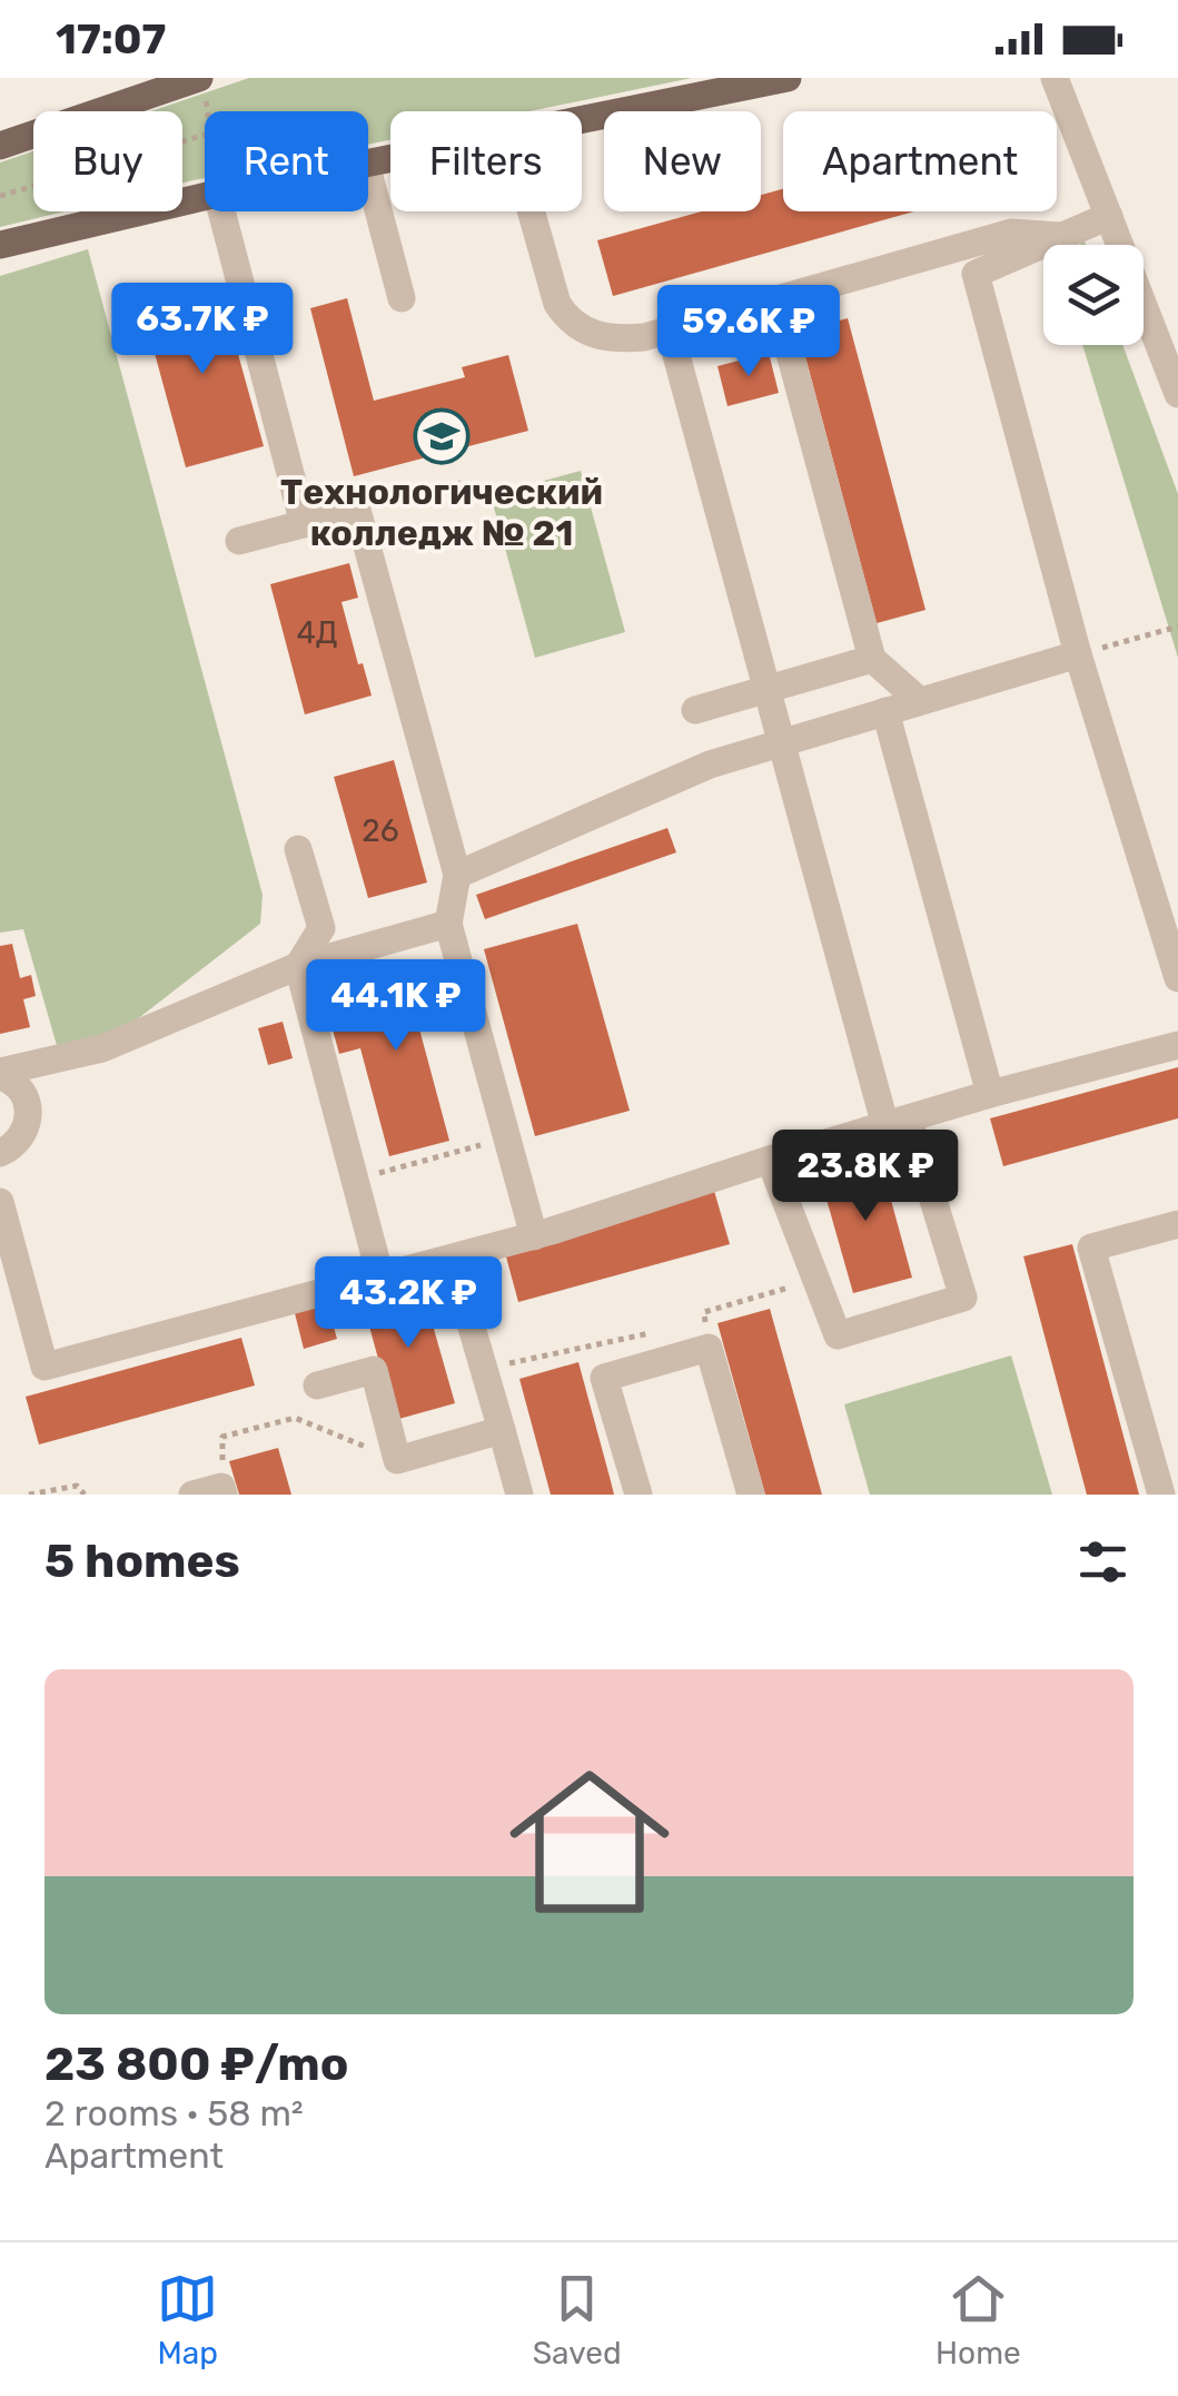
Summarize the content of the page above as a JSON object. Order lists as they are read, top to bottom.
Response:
{
  "places": {
    "school or university": ["Технологический колледж № 21"]
  },
  "house_numbers": ["4Д", "26"],
  "page": {
    "status": "17:07",
    "chip": [
      "Buy",
      "Rent",
      "Filters",
      "New",
      "Apartment"
    ],
    "price": [
      "63.7K ₽",
      "59.6K ₽",
      "44.1K ₽",
      "23.8K ₽",
      "43.2K ₽"
    ],
    "heading": "5 homes",
    "list": [
      {
        "name": "23 800 ₽/mo",
        "note": "2 rooms · 58 m² · Apartment"
      }
    ],
    "tabs": ["Map", "Saved", "Home"]
  }
}
